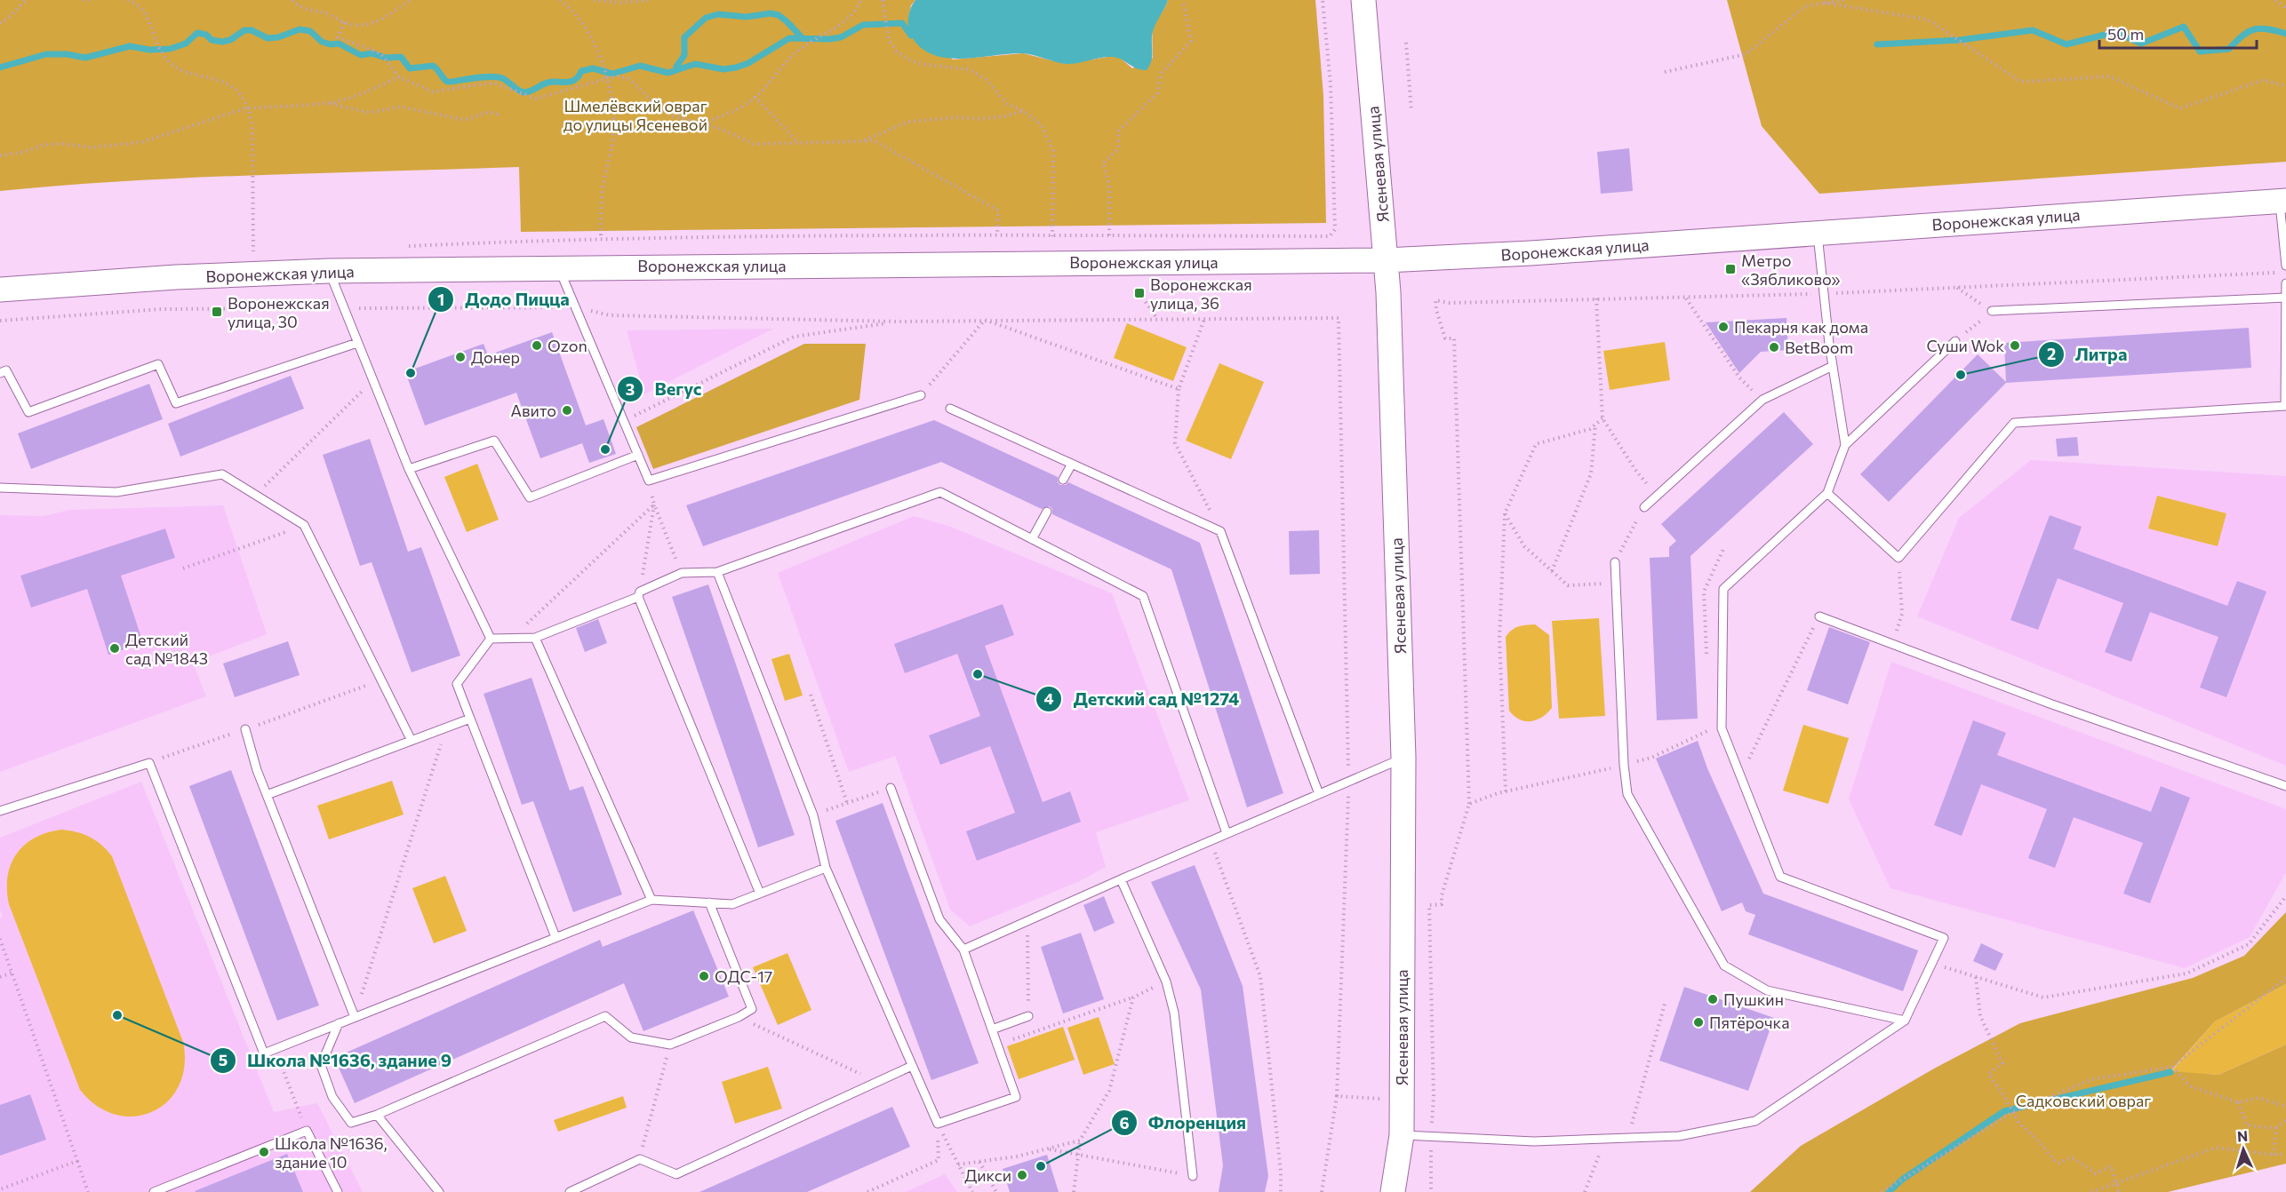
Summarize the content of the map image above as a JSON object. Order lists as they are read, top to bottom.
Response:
{
  "streets": {
    "street": ["Ясеневая улица", "Воронежская улица"]
  },
  "crossings": [
    ["Ясеневая улица", "Воронежская улица"]
  ],
  "parks": ["Шмелёвский овраг до улицы Ясеневой", "Садковский овраг"],
  "places": {
    "transit": ["Метро «Зябликово»", "Воронежская улица, 36", "Воронежская улица, 30"],
    "other": [
      "Пекарня как дома",
      "Ozon",
      "Суши Wok",
      "BetBoom",
      "Донер",
      "Додо Пицца",
      "Литра",
      "Авито",
      "Вегус",
      "Детский сад №1843",
      "Детский сад №1274",
      "ОДС-17",
      "Пушкин",
      "Школа №1636, здание 9",
      "Пятёрочка",
      "Школа №1636, здание 10",
      "Флоренция",
      "Дикси"
    ]
  },
  "scale_bar": "50 m",
  "north": "top"
}
